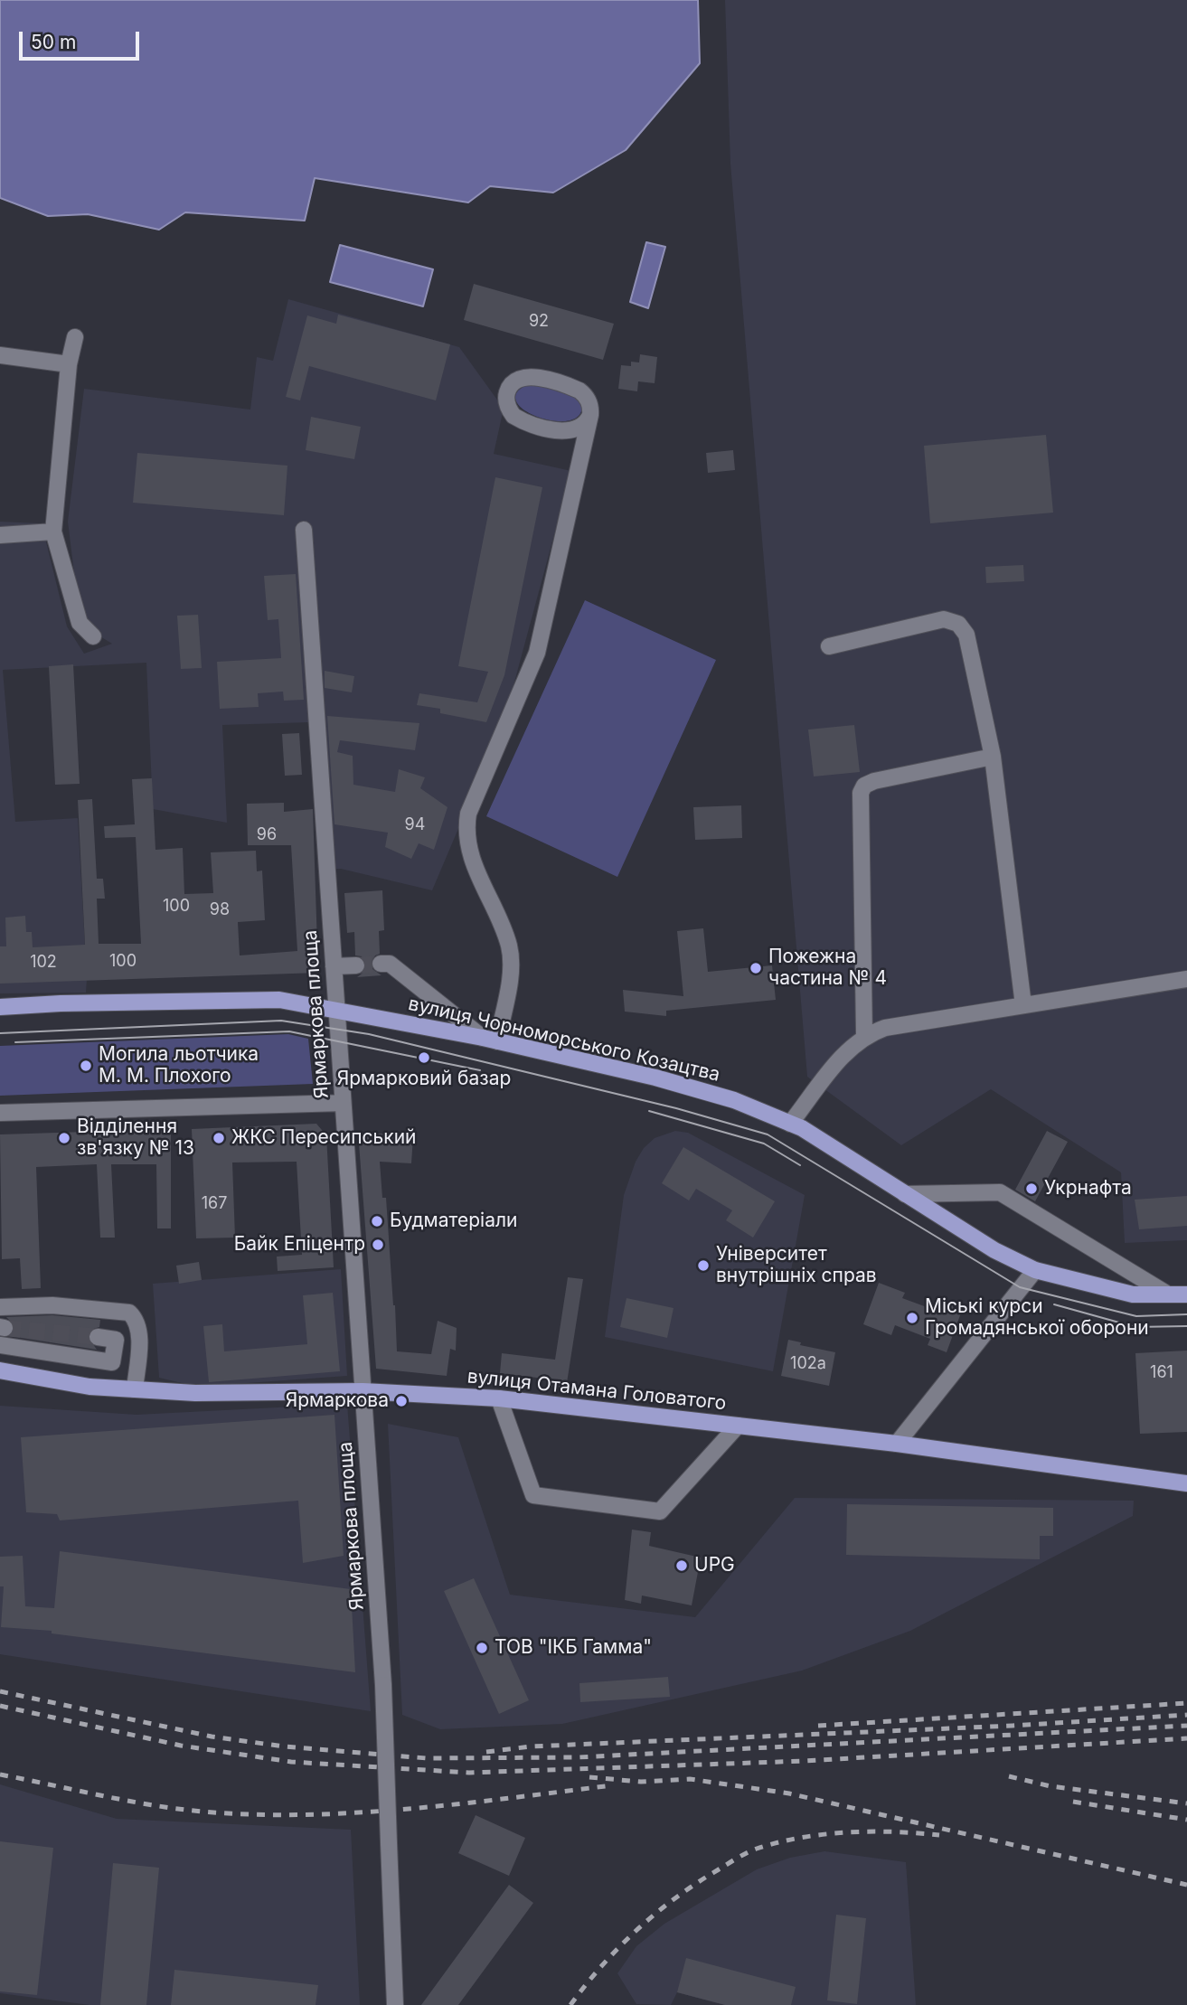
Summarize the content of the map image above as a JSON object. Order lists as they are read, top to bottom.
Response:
{
  "streets": {
    "main road": ["вулиця Чорноморського Козацтва", "вулиця Отамана Головатого"],
    "street": ["Ярмаркова площа"]
  },
  "crossings": [
    ["Ярмаркова площа", "вулиця Чорноморського Козацтва"],
    ["Ярмаркова площа", "вулиця Отамана Головатого"]
  ],
  "places": [
    "Пожежна частина № 4",
    "Ярмарковий базар",
    "Могила льотчика М. М. Плохого",
    "Відділення зв'язку № 13",
    "ЖКС Пересипський",
    "Укрнафта",
    "Будматеріали",
    "Байк Епіцентр",
    "Університет внутрішніх справ",
    "Міські курси Громадянської оборони",
    "Ярмаркова",
    "UPG",
    "ТОВ \"ІКБ Гамма\""
  ],
  "house_numbers": [
    "92",
    "94",
    "96",
    "100",
    "98",
    "100",
    "102",
    "167",
    "102а",
    "161"
  ],
  "scale_bar": "50 m"
}
